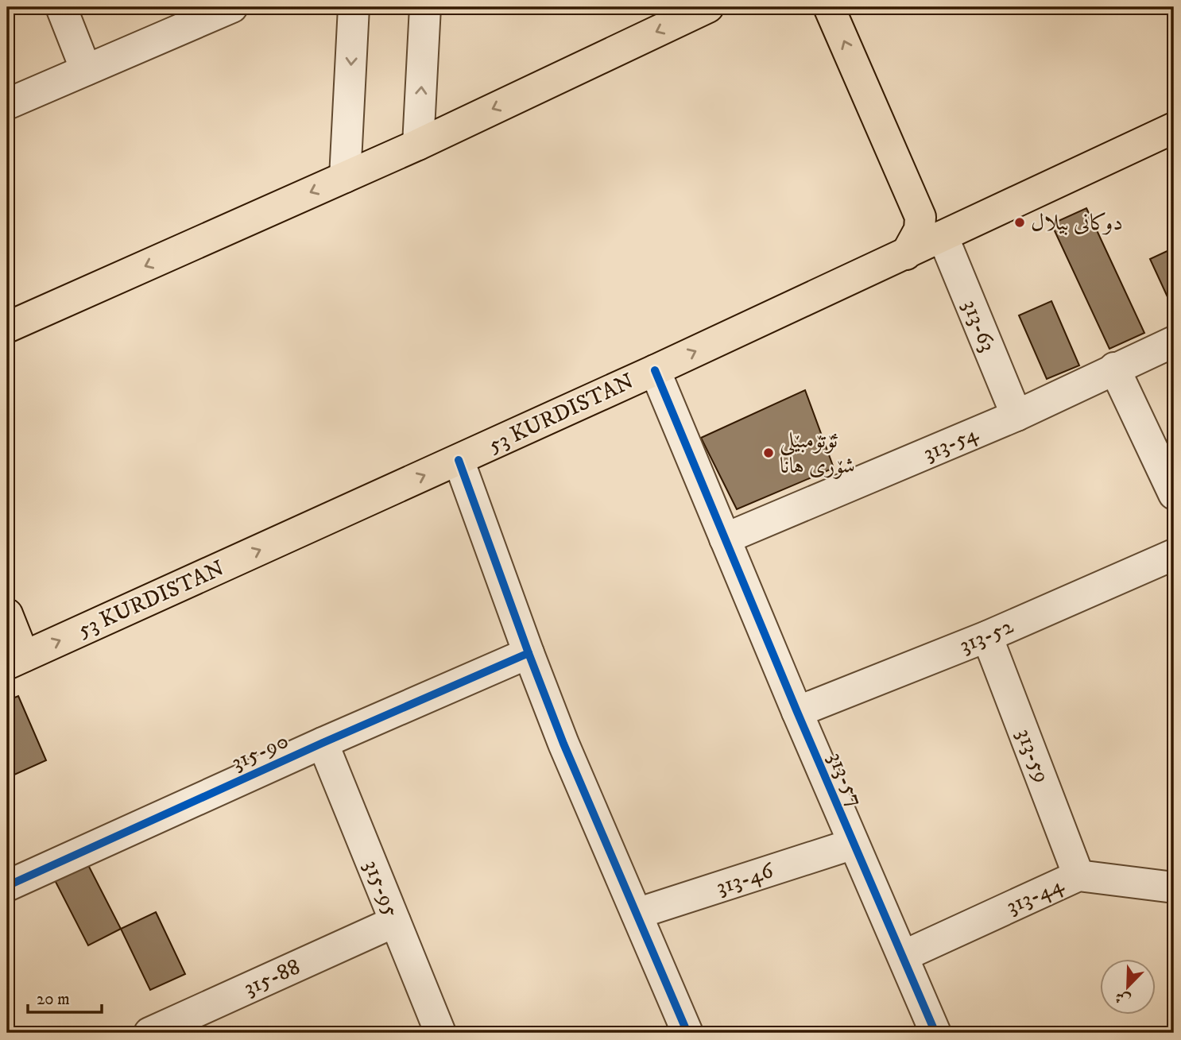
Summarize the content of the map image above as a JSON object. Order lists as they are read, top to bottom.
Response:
{
  "streets": {
    "main road": ["53 KURDISTAN"],
    "street": [
      "313-63",
      "313-54",
      "313-52",
      "315-90",
      "313-59",
      "313-57",
      "313-46",
      "315-95",
      "313-44",
      "315-88"
    ]
  },
  "crossings": [
    ["313-63", "53 KURDISTAN"],
    ["313-63", "313-54"],
    ["53 KURDISTAN", "313-57"],
    ["313-54", "313-57"],
    ["313-52", "313-59"],
    ["313-52", "313-57"],
    ["315-90", "315-95"],
    ["313-59", "313-44"],
    ["313-57", "313-46"],
    ["313-57", "313-44"],
    ["315-95", "315-88"]
  ],
  "one_way": ["53 KURDISTAN"],
  "places": ["دوکانی بیلال", "ئۆتۆمبێلی شۆری هانا"],
  "scale_bar": "20 m",
  "north": "bottom left"
}
